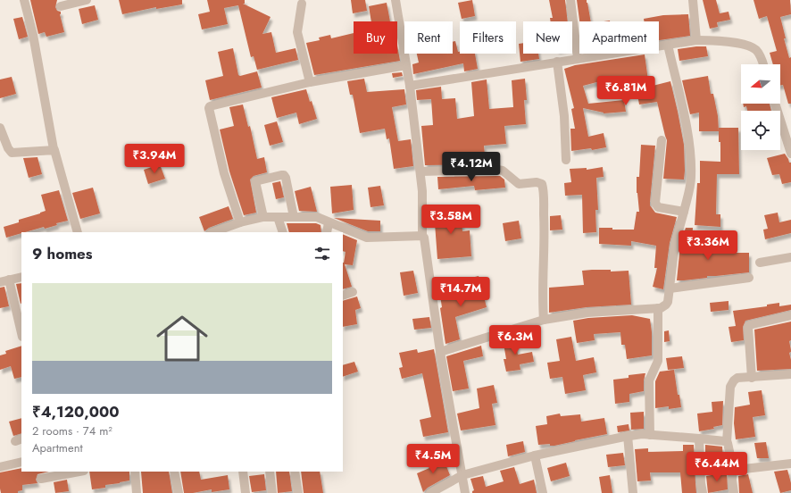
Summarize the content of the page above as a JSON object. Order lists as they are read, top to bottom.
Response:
{
  "north": "left",
  "page": {
    "chip": [
      "Buy",
      "Rent",
      "Filters",
      "New",
      "Apartment"
    ],
    "price": [
      "₹6.81M",
      "₹3.94M",
      "₹4.12M",
      "₹3.58M",
      "₹3.36M",
      "₹14.7M",
      "₹6.3M",
      "₹4.5M",
      "₹6.44M"
    ],
    "heading": "9 homes",
    "list": [
      {
        "name": "₹4,120,000",
        "note": "2 rooms · 74 m² · Apartment"
      }
    ]
  }
}
